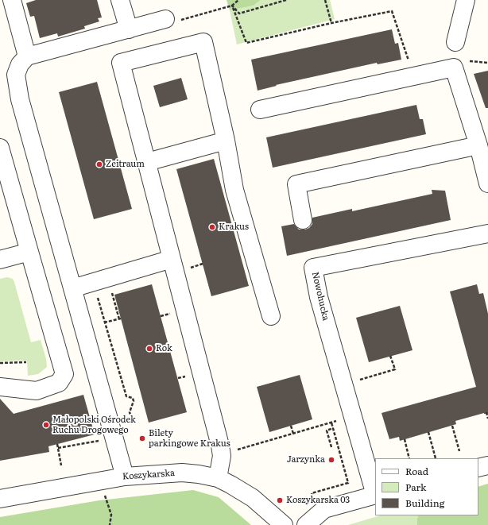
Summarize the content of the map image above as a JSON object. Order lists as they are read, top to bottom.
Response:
{
  "streets": {
    "street": ["Nowohucka", "Koszykarska"]
  },
  "places": [
    "Zeitraum",
    "Krakus",
    "Rok",
    "Małopolski Ośrodek Ruchu Drogowego",
    "Bilety parkingowe Krakus",
    "Jarzynka",
    "Koszykarska 03"
  ],
  "legend": ["Road", "Park", "Building"]
}
